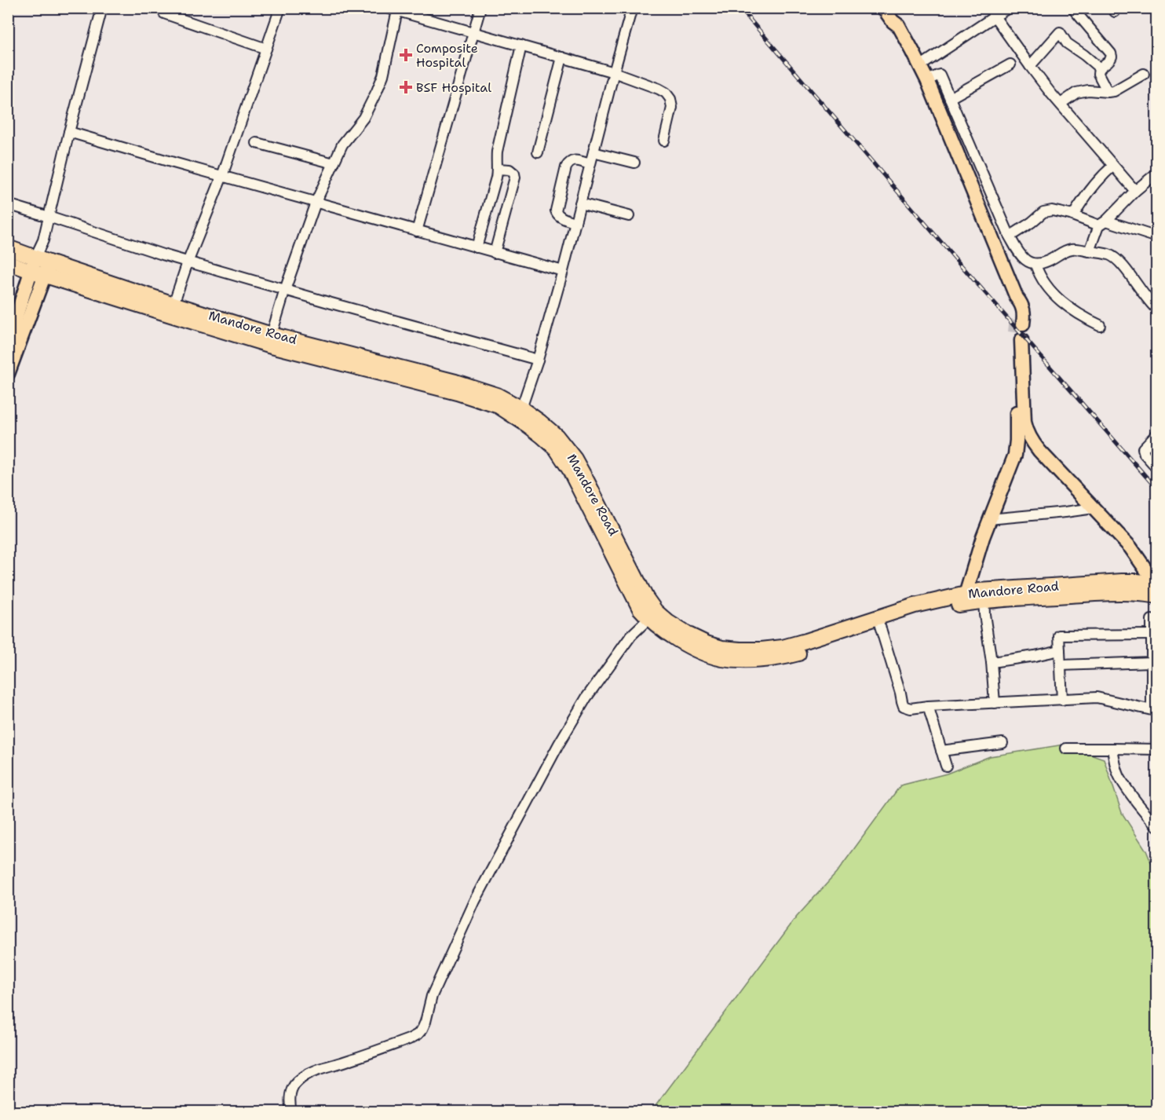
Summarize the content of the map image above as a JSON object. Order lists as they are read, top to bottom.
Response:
{
  "streets": {
    "highway": ["Mandore Road"]
  },
  "places": {
    "health": ["Composite Hospital", "BSF Hospital"]
  }
}
